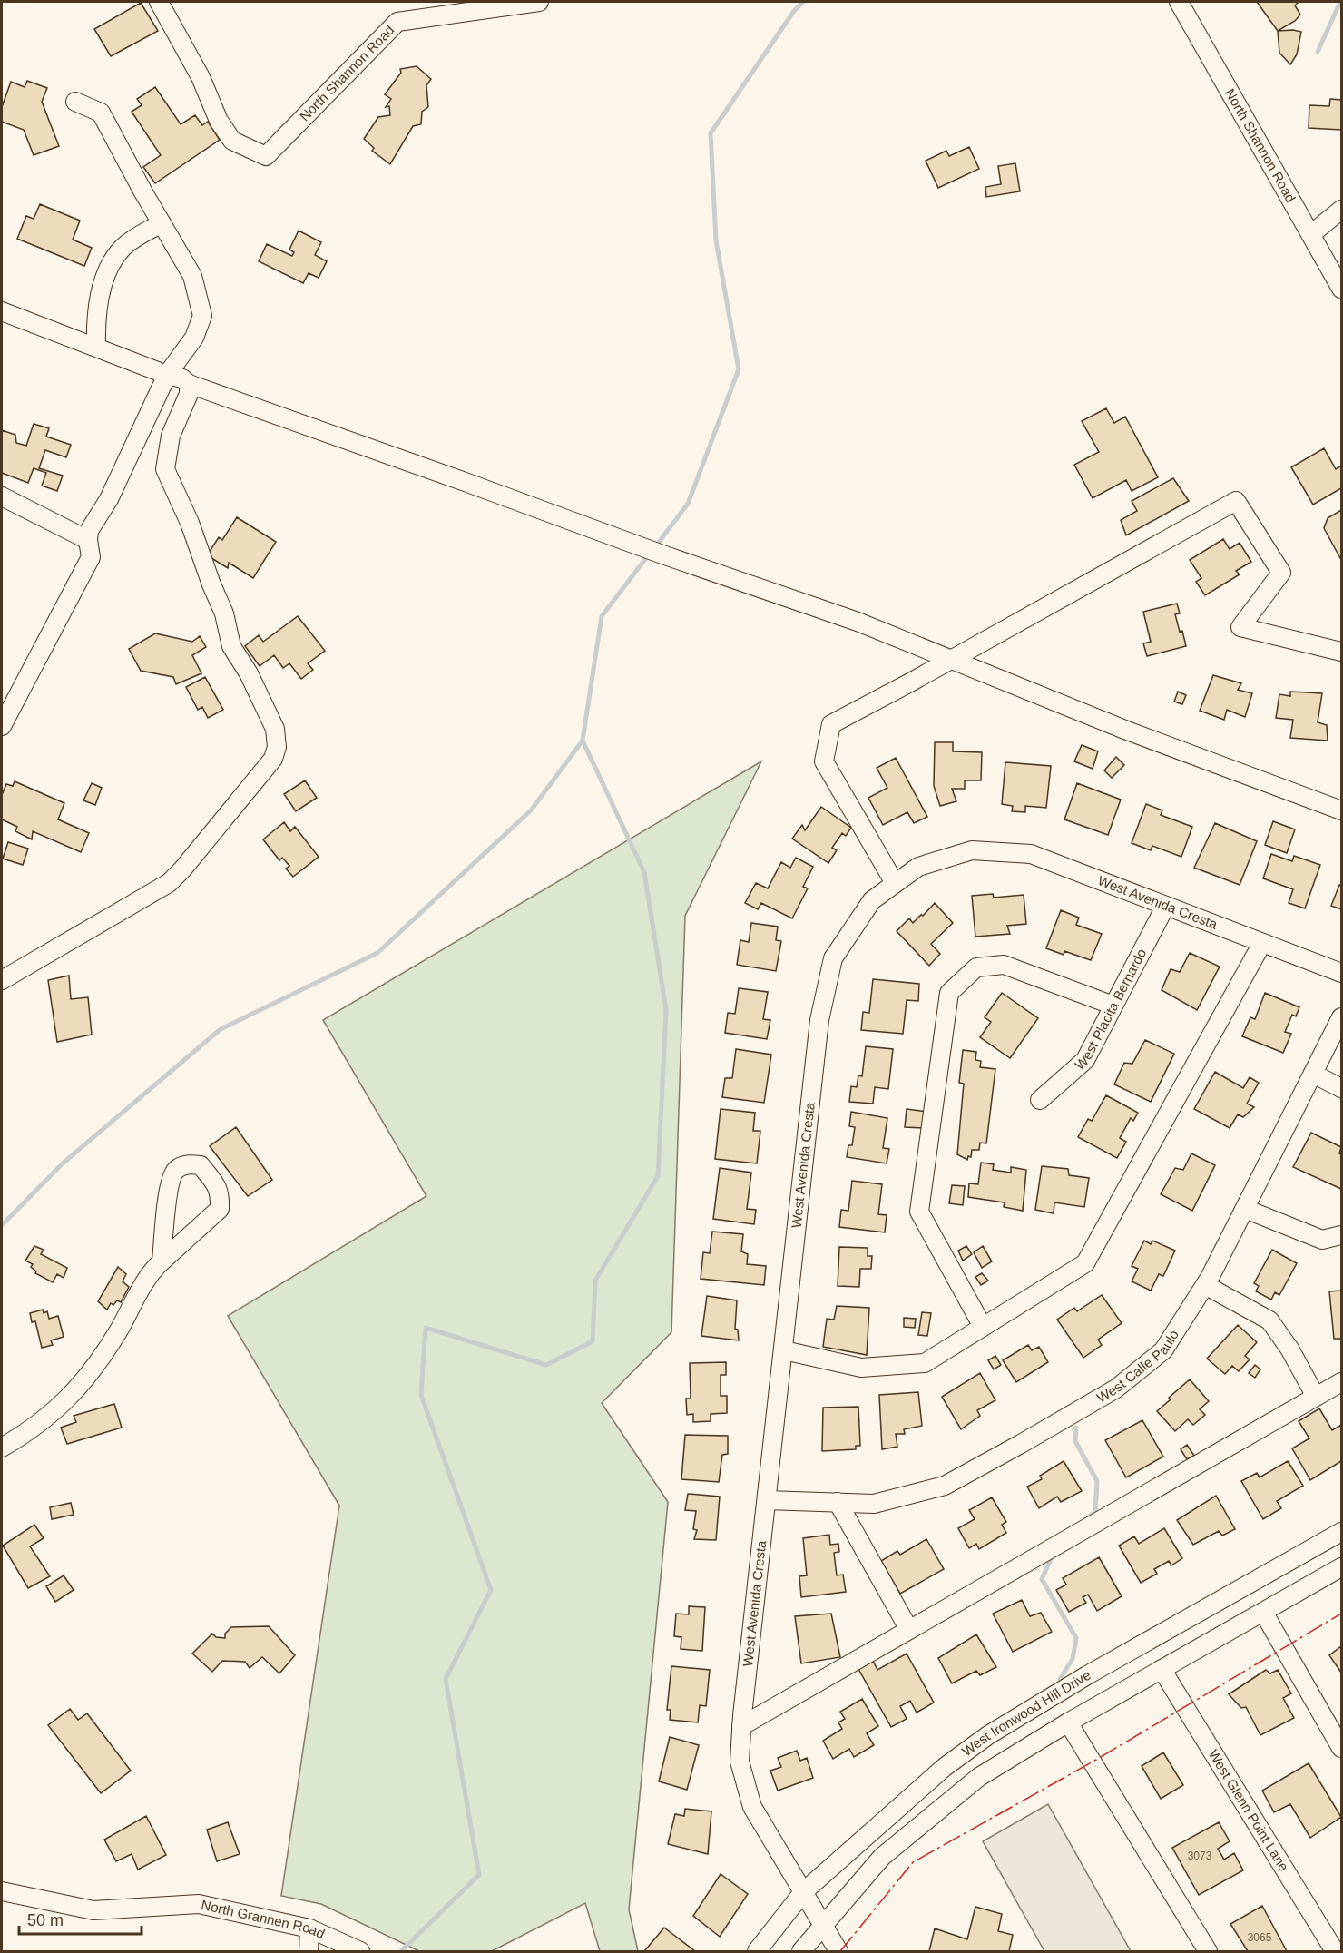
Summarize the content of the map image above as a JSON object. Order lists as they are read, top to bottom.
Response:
{
  "streets": {
    "street": [
      "North Shannon Road",
      "West Avenida Cresta",
      "West Placita Bernardo",
      "West Calle Paulo",
      "West Ironwood Hill Drive",
      "West Glenn Point Lane",
      "North Grannen Road"
    ]
  },
  "crossings": [
    ["West Avenida Cresta", "West Placita Bernardo"],
    ["West Avenida Cresta", "West Calle Paulo"],
    ["West Avenida Cresta", "West Ironwood Hill Drive"],
    ["West Ironwood Hill Drive", "West Glenn Point Lane"]
  ],
  "house_numbers": ["3073", "3065"],
  "scale_bar": "50 m"
}
